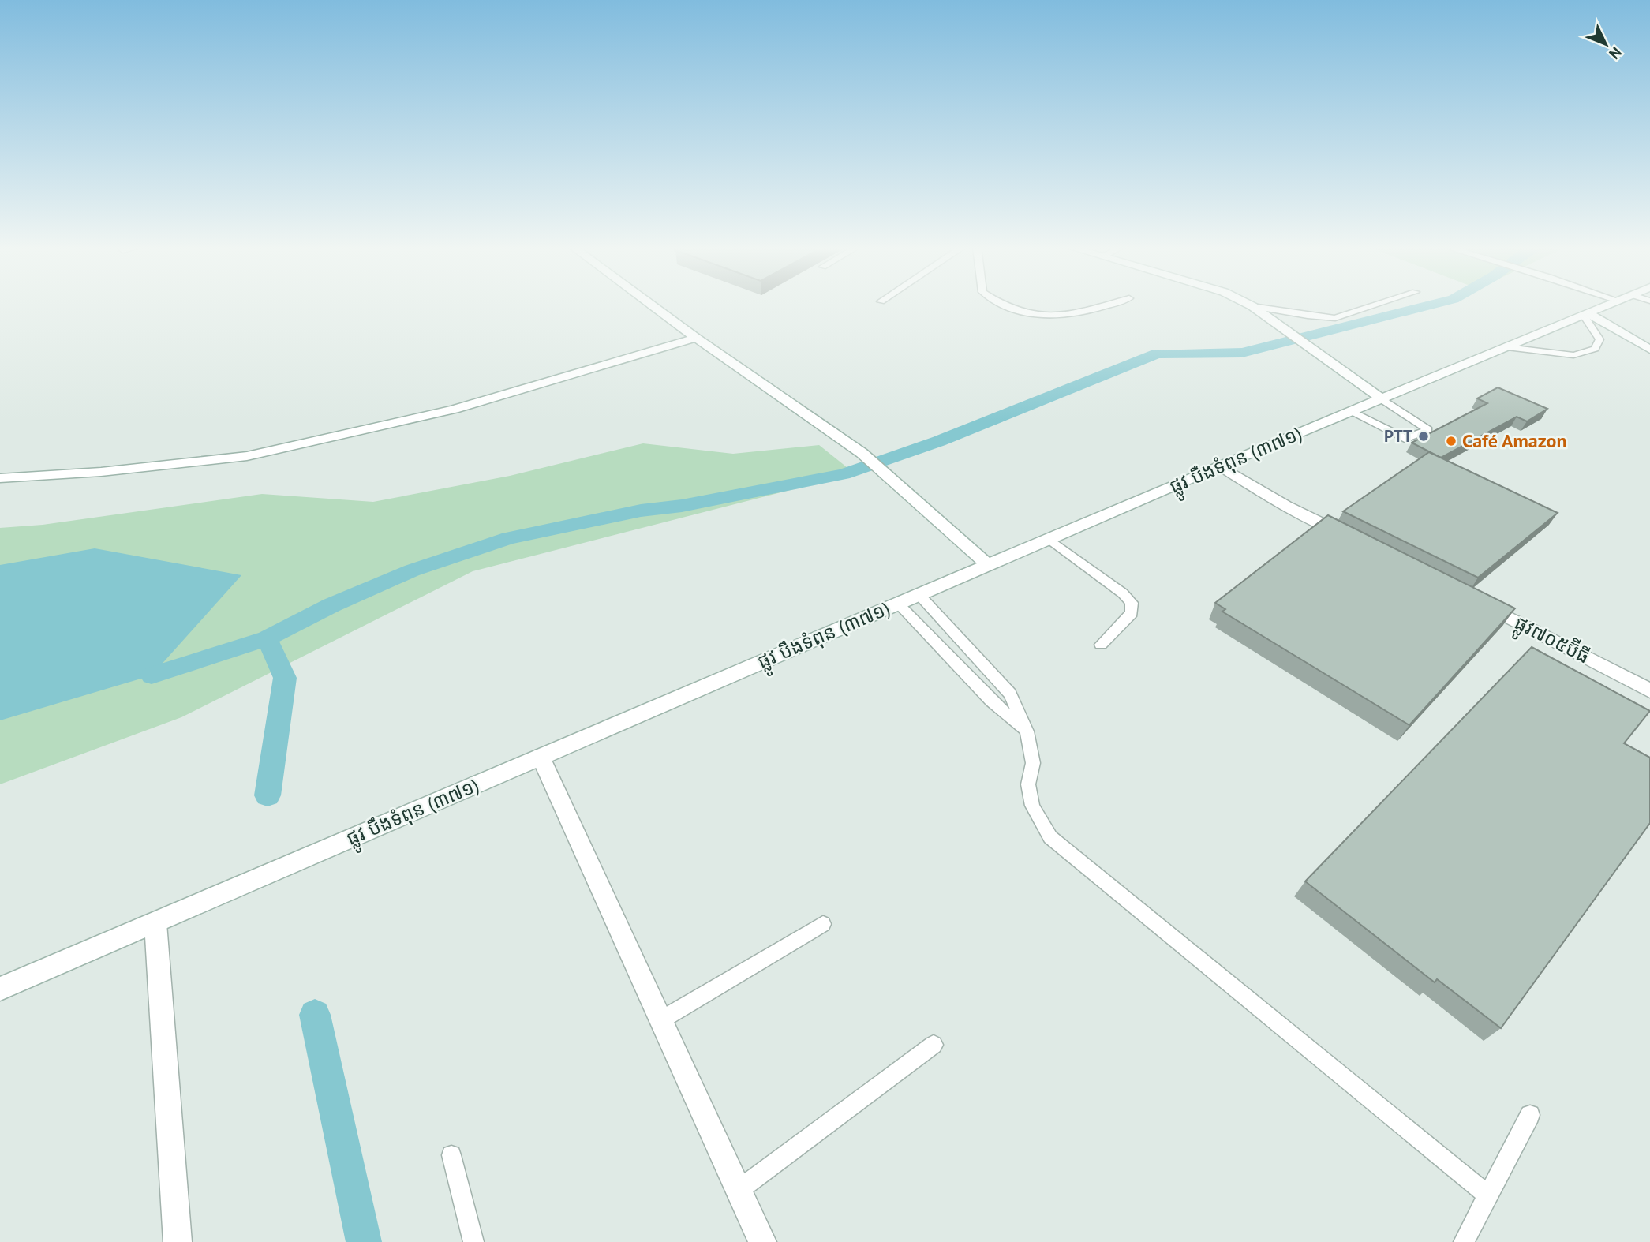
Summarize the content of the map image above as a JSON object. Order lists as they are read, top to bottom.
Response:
{
  "streets": {
    "street": ["ផ្លូវ បឹងទំពុន (៣៧១)", "ផ្លូវ៧០៥ប៊ីធី"]
  },
  "places": ["PTT", "Café Amazon"],
  "north": "bottom right"
}
